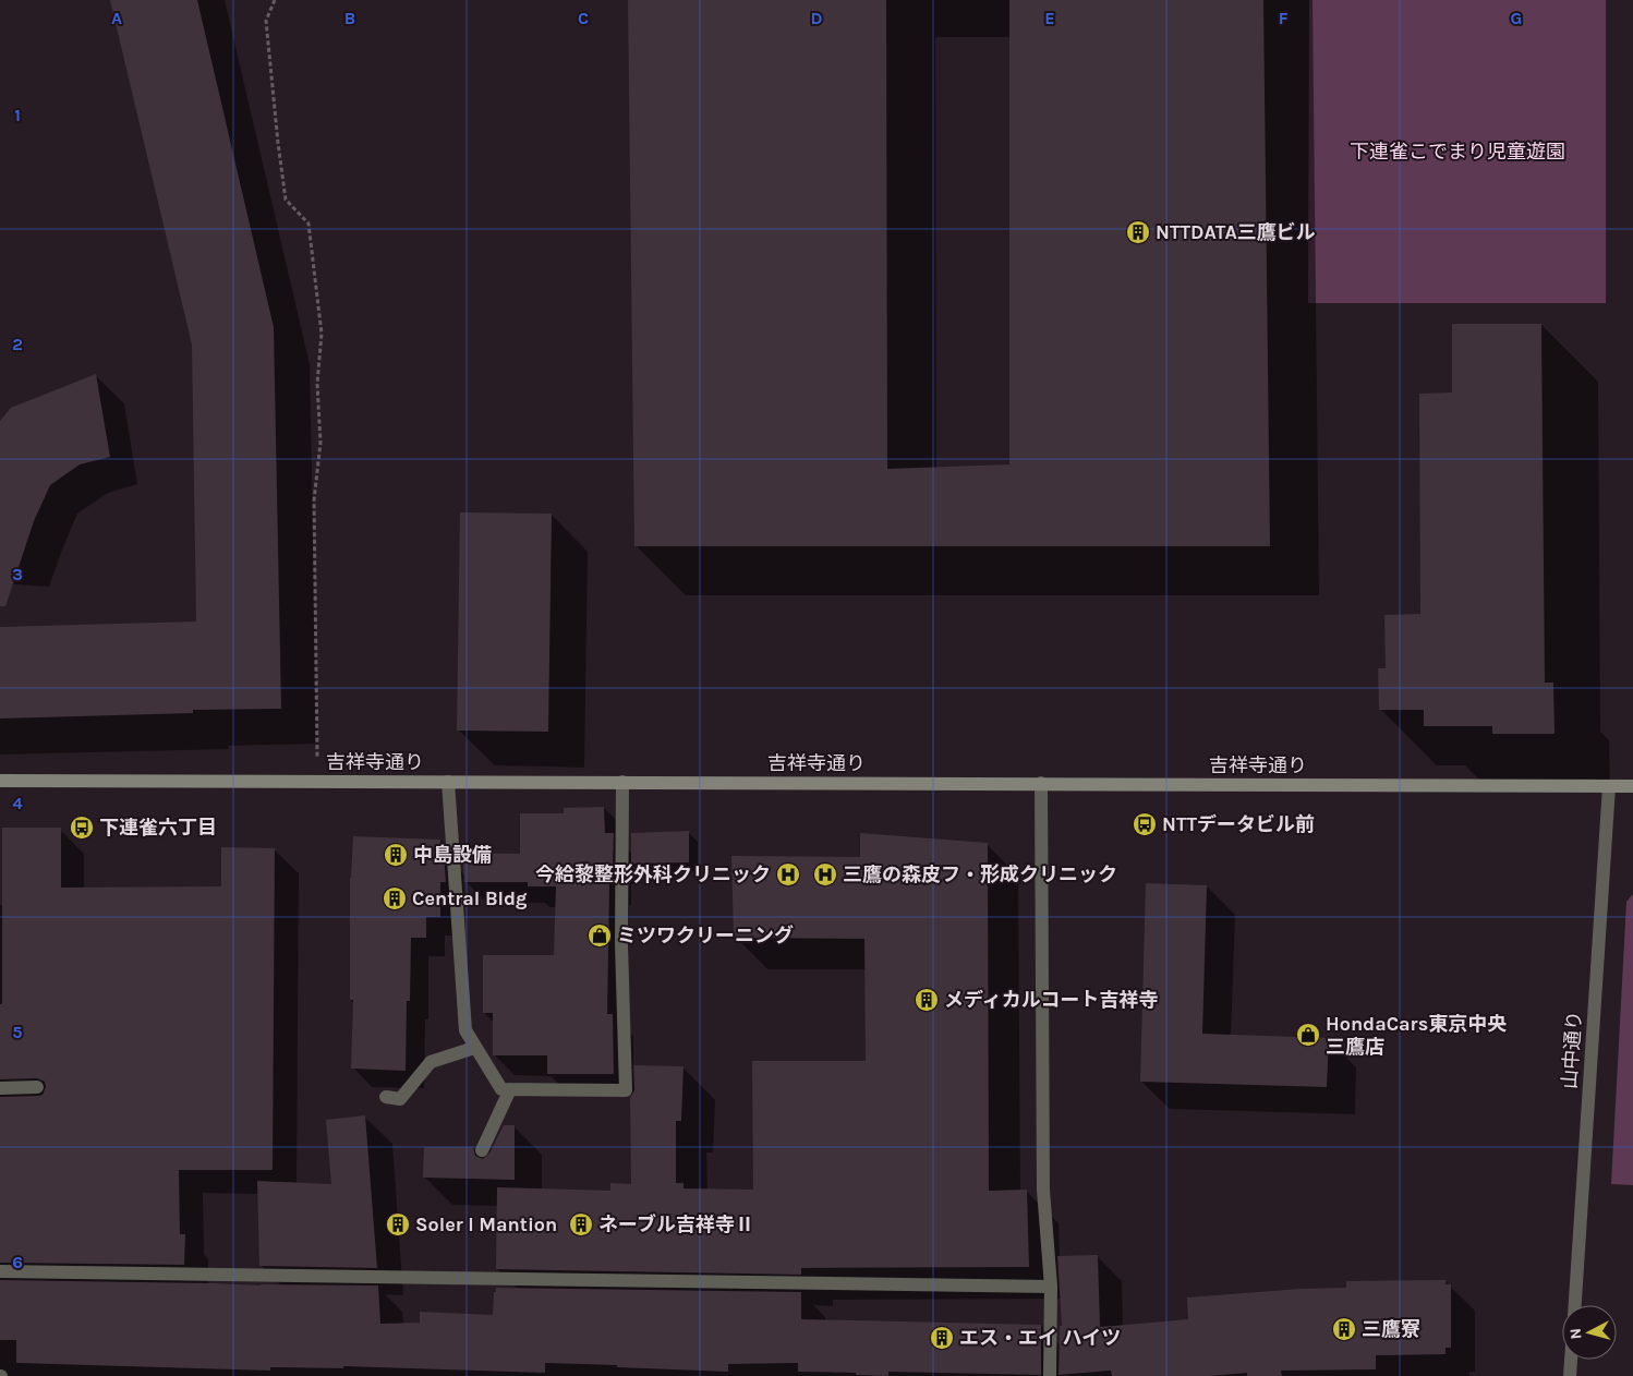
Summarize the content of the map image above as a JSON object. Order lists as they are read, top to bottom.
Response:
{
  "streets": {
    "main road": ["吉祥寺通り"],
    "street": ["山中通り"]
  },
  "crossings": [
    ["吉祥寺通り", "山中通り"]
  ],
  "parks": ["下連雀こでまり児童遊園"],
  "places": {
    "building": [
      "NTTDATA三鷹ビル",
      "中島設備",
      "Central Bldg",
      "メディカルコート吉祥寺",
      "Soler I Mantion",
      "ネーブル吉祥寺Ⅱ",
      "三鷹寮",
      "エス・エイ ハイツ"
    ],
    "bus stop": ["NTTデータビル前", "下連雀六丁目"],
    "hospital": ["今給黎整形外科クリニック", "三鷹の森皮フ・形成クリニック"],
    "shop": ["ミツワクリーニング", "HondaCars東京中央 三鷹店"]
  },
  "north": "left",
  "grid": {
    "columns": [
      "A",
      "B",
      "C",
      "D",
      "E",
      "F",
      "G"
    ],
    "rows": [
      "1",
      "2",
      "3",
      "4",
      "5",
      "6"
    ]
  }
}
